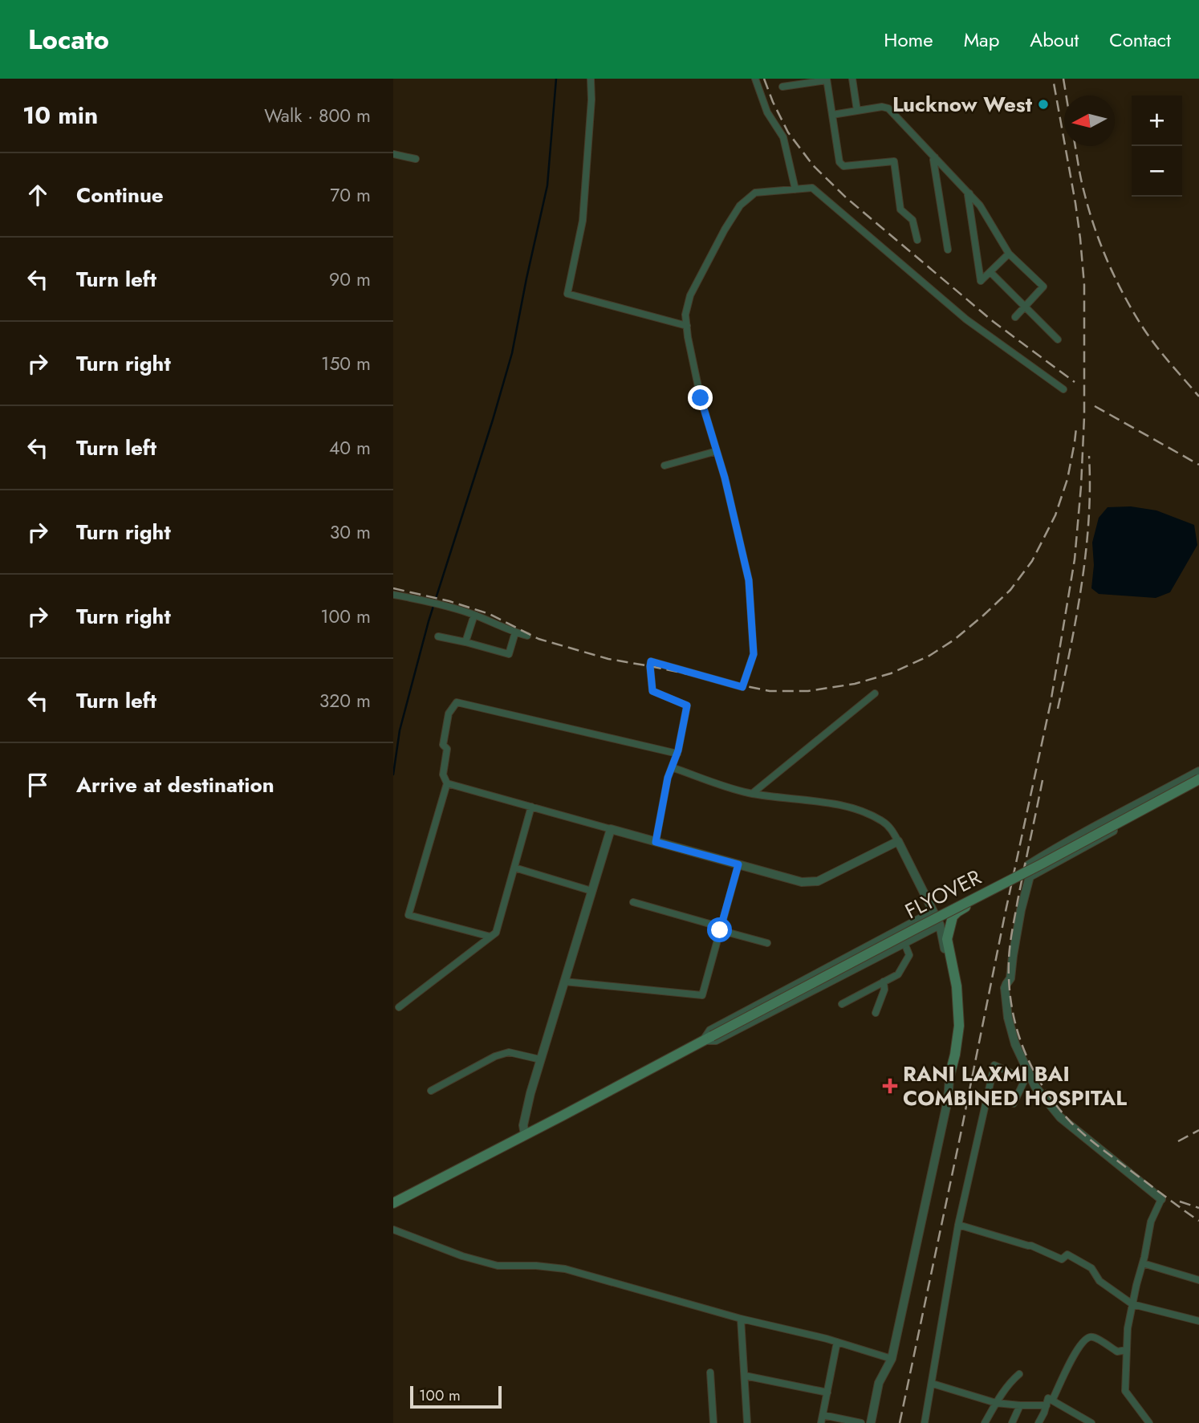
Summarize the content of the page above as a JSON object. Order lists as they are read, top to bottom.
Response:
{
  "streets": {
    "main road": ["FLYOVER"]
  },
  "places": {
    "other": ["Lucknow West"],
    "health": ["RANI LAXMI BAI COMBINED HOSPITAL"]
  },
  "scale_bar": "100 m",
  "north": "left",
  "page": {
    "header": "Locato",
    "nav": [
      "Home",
      "Map",
      "About",
      "Contact"
    ],
    "heading": ["10 min", "Walk · 800 m"],
    "map_buttons": ["+", "−"],
    "list": [
      ["Continue", "70 m"],
      ["Turn left", "90 m"],
      ["Turn right", "150 m"],
      ["Turn left", "40 m"],
      ["Turn right", "30 m"],
      ["Turn right", "100 m"],
      ["Turn left", "320 m"],
      "Arrive at destination"
    ],
    "scale": "100 m"
  }
}
